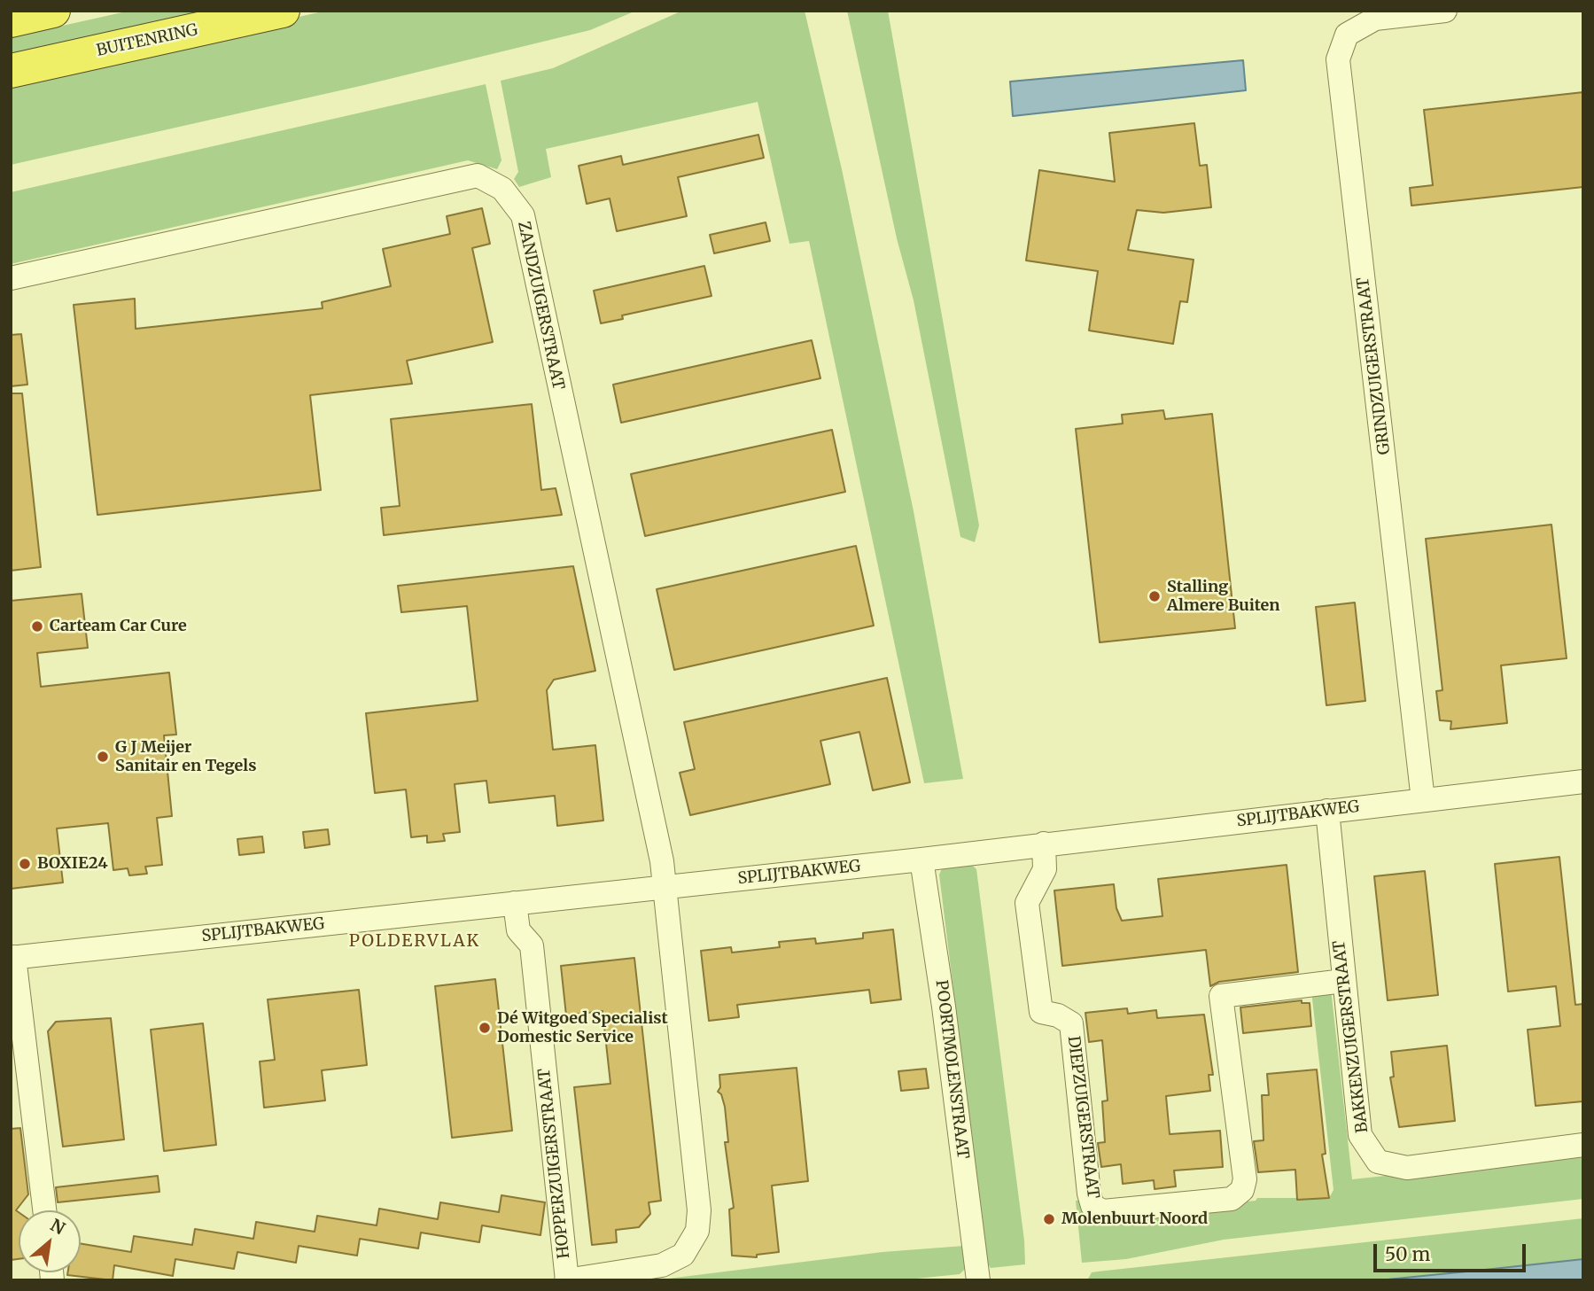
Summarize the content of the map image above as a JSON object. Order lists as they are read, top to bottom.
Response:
{
  "streets": {
    "highway": ["BUITENRING"],
    "street": [
      "ZANDZUIGERSTRAAT",
      "GRINDZUIGERSTRAAT",
      "SPLIJTBAKWEG",
      "BAKKENZUIGERSTRAAT",
      "POORTMOLENSTRAAT",
      "DIEPZUIGERSTRAAT",
      "HOPPERZUIGERSTRAAT"
    ]
  },
  "crossings": [
    ["ZANDZUIGERSTRAAT", "SPLIJTBAKWEG"],
    ["ZANDZUIGERSTRAAT", "HOPPERZUIGERSTRAAT"],
    ["GRINDZUIGERSTRAAT", "SPLIJTBAKWEG"],
    ["SPLIJTBAKWEG", "BAKKENZUIGERSTRAAT"],
    ["SPLIJTBAKWEG", "POORTMOLENSTRAAT"],
    ["SPLIJTBAKWEG", "DIEPZUIGERSTRAAT"],
    ["SPLIJTBAKWEG", "HOPPERZUIGERSTRAAT"],
    ["BAKKENZUIGERSTRAAT", "DIEPZUIGERSTRAAT"]
  ],
  "districts": ["POLDERVLAK"],
  "places": [
    "Stalling Almere Buiten",
    "Carteam Car Cure",
    "G J Meijer Sanitair en Tegels",
    "BOXIE24",
    "Dé Witgoed Specialist Domestic Service",
    "Molenbuurt Noord"
  ],
  "scale_bar": "50 m",
  "north": "top right"
}
